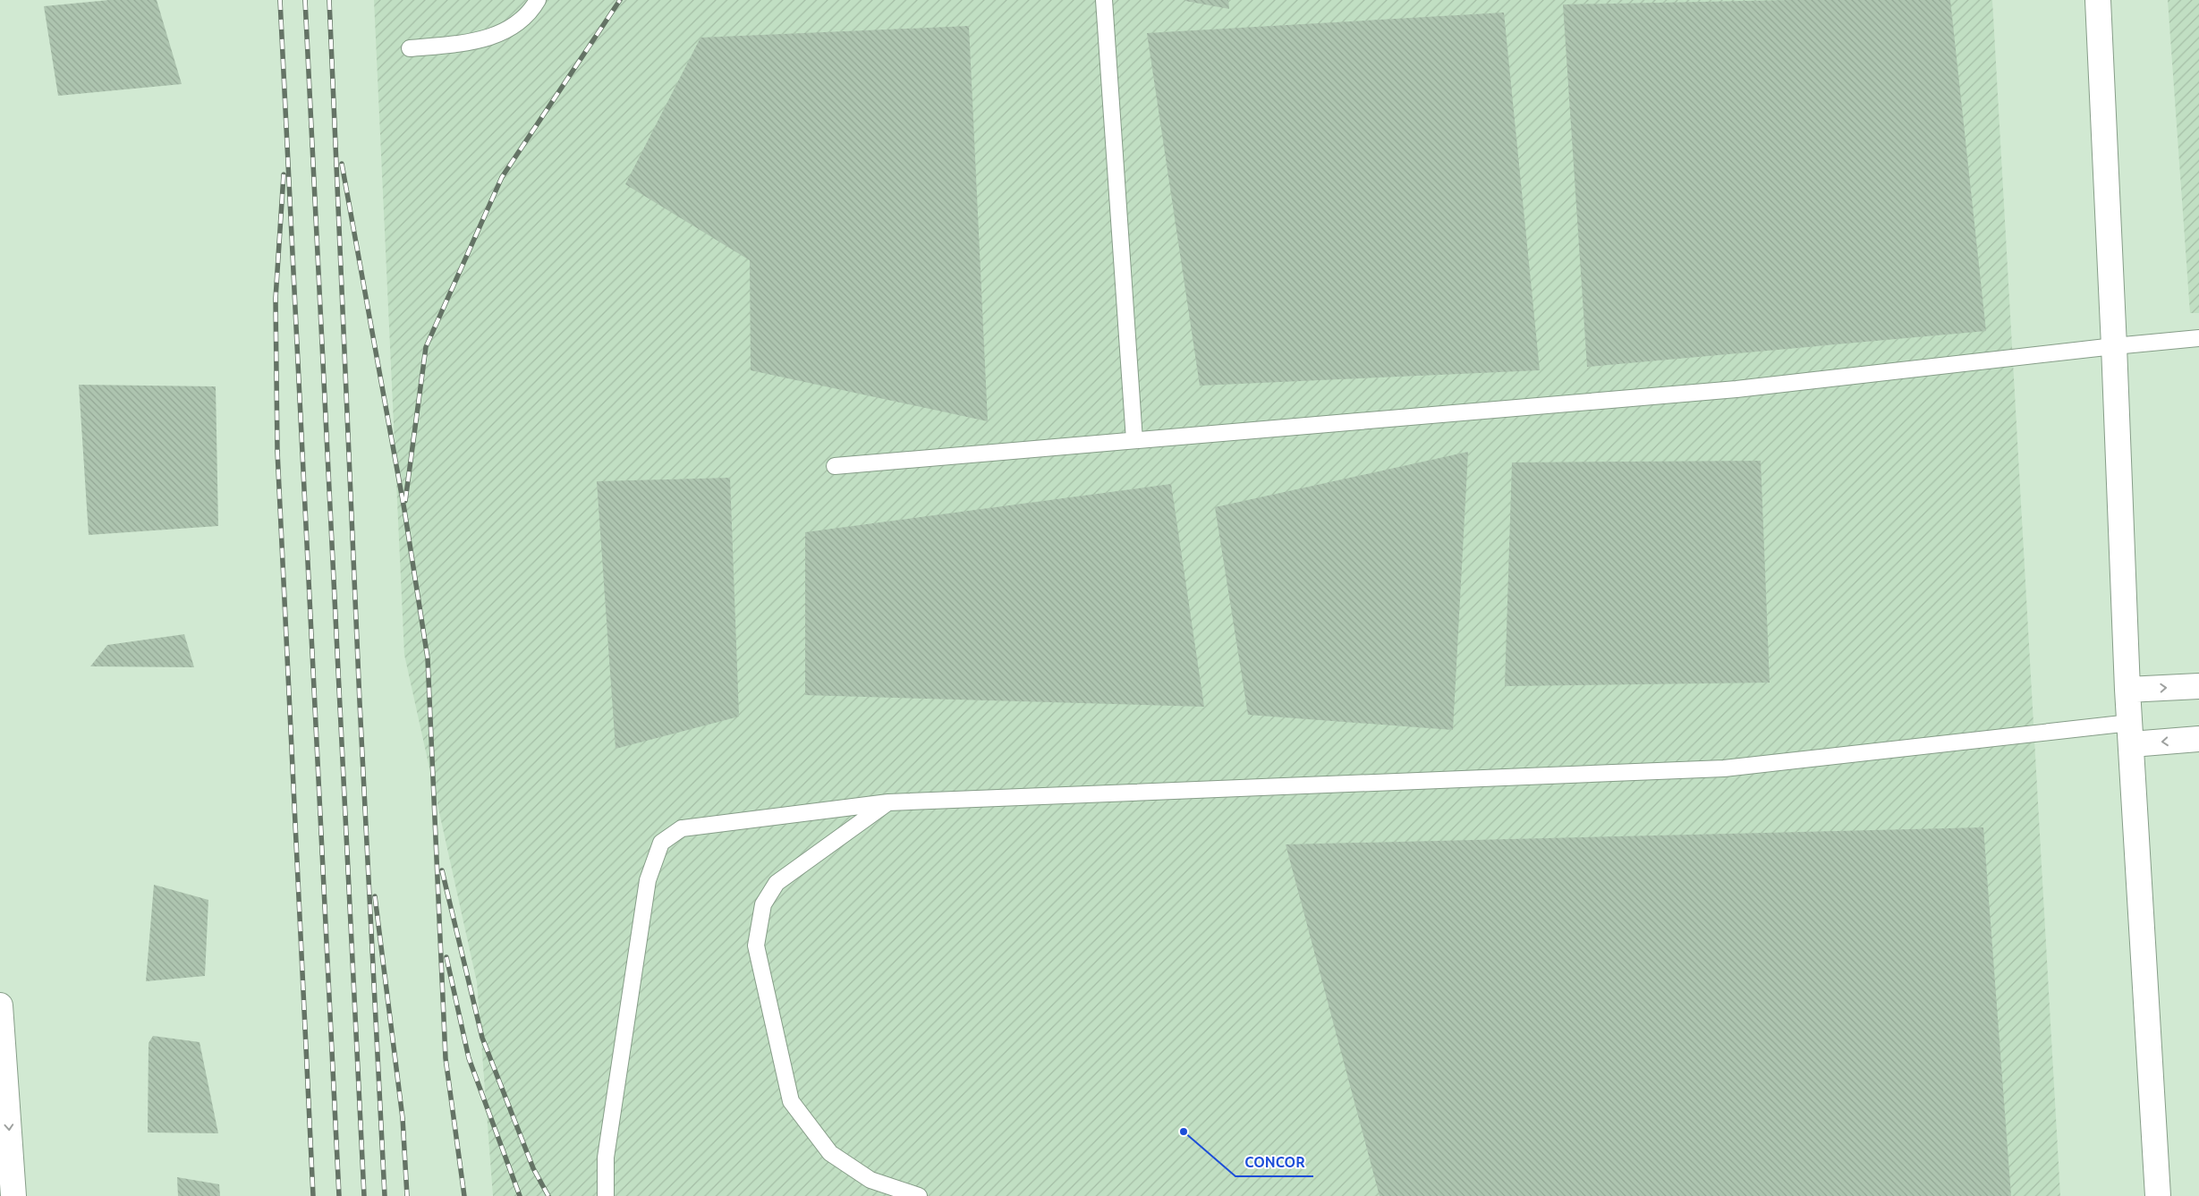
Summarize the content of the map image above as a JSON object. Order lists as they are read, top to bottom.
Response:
{
  "places": ["CONCOR"]
}
